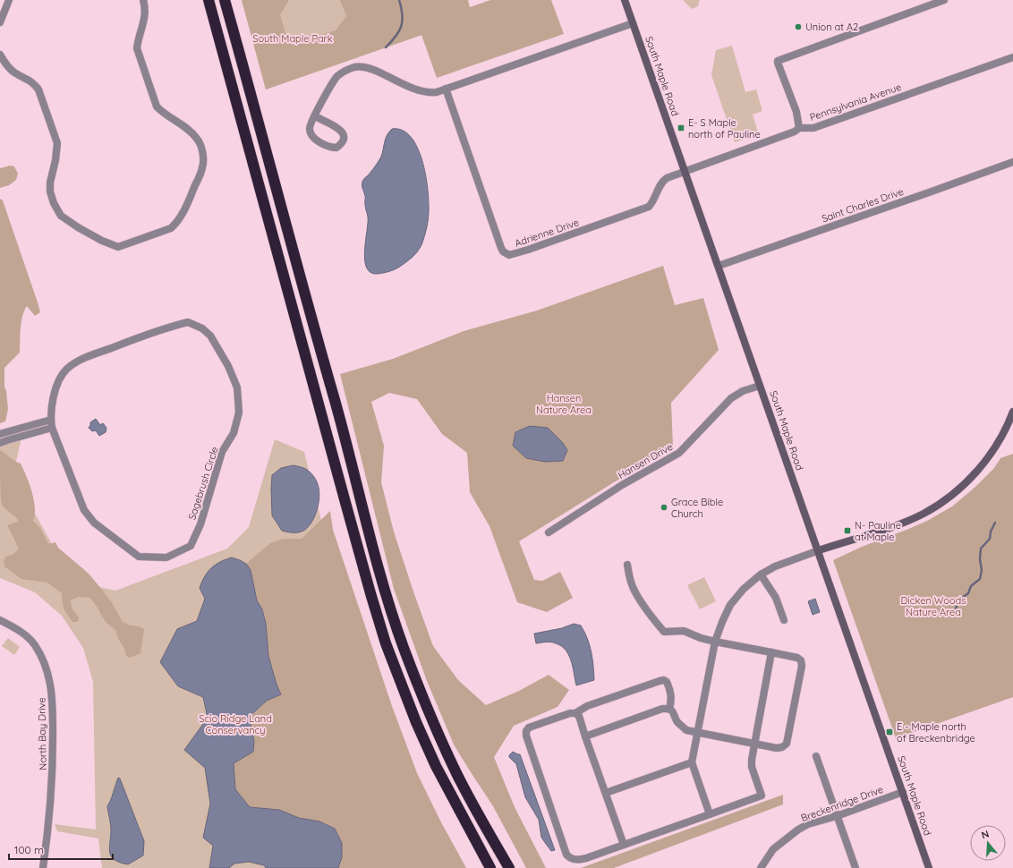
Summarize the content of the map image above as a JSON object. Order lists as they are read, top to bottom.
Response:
{
  "streets": {
    "street": [
      "South Maple Road",
      "Pennsylvania Avenue",
      "Saint Charles Drive",
      "Adrienne Drive",
      "Hansen Drive",
      "Sagebrush Circle",
      "North Bay Drive",
      "Breckenridge Drive"
    ]
  },
  "crossings": [
    ["South Maple Road", "Pennsylvania Avenue"],
    ["South Maple Road", "Saint Charles Drive"],
    ["South Maple Road", "Adrienne Drive"],
    ["South Maple Road", "Hansen Drive"],
    ["South Maple Road", "Breckenridge Drive"],
    ["Pennsylvania Avenue", "Adrienne Drive"]
  ],
  "parks": [
    "South Maple Park",
    "Hansen Nature Area",
    "Dicken Woods Nature Area",
    "Scio Ridge Land Conservancy"
  ],
  "places": {
    "other": ["Union at A2", "Grace Bible Church"],
    "transit": ["E- S Maple north of Pauline", "N- Pauline at Maple", "E - Maple north of Breckenbridge"]
  },
  "scale_bar": "100 m",
  "north": "top"
}
